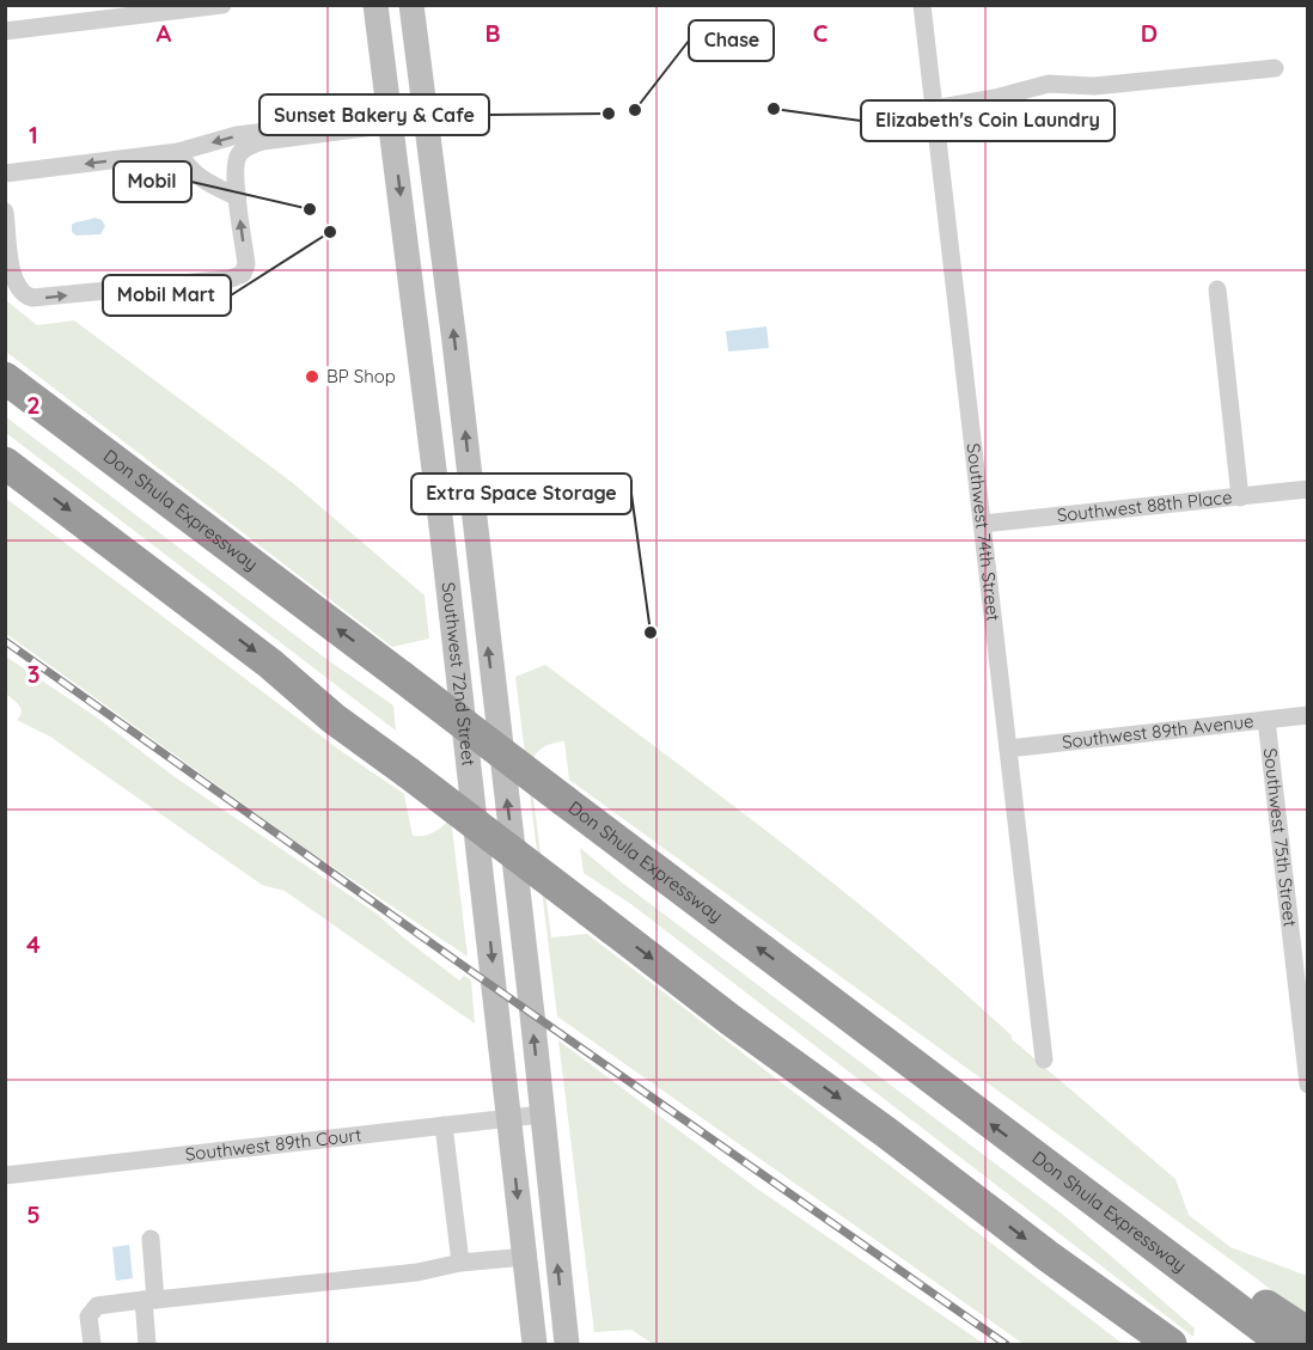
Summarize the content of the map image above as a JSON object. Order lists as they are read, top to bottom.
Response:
{
  "streets": {
    "highway": ["Don Shula Expressway"],
    "main road": ["Southwest 72nd Street"],
    "street": [
      "Southwest 88th Place",
      "Southwest 74th Street",
      "Southwest 89th Avenue",
      "Southwest 75th Street",
      "Southwest 89th Court"
    ]
  },
  "crossings": [
    ["Southwest 88th Place", "Southwest 74th Street"],
    ["Southwest 74th Street", "Southwest 89th Avenue"],
    ["Southwest 72nd Street", "Southwest 89th Court"],
    ["Southwest 89th Avenue", "Southwest 75th Street"]
  ],
  "places": [
    "Elizabeth's Coin Laundry",
    "Chase",
    "Sunset Bakery & Cafe",
    "Mobil",
    "Mobil Mart",
    "BP Shop",
    "Extra Space Storage"
  ],
  "grid": {
    "columns": [
      "A",
      "B",
      "C",
      "D"
    ],
    "rows": [
      "1",
      "2",
      "3",
      "4",
      "5"
    ]
  }
}
